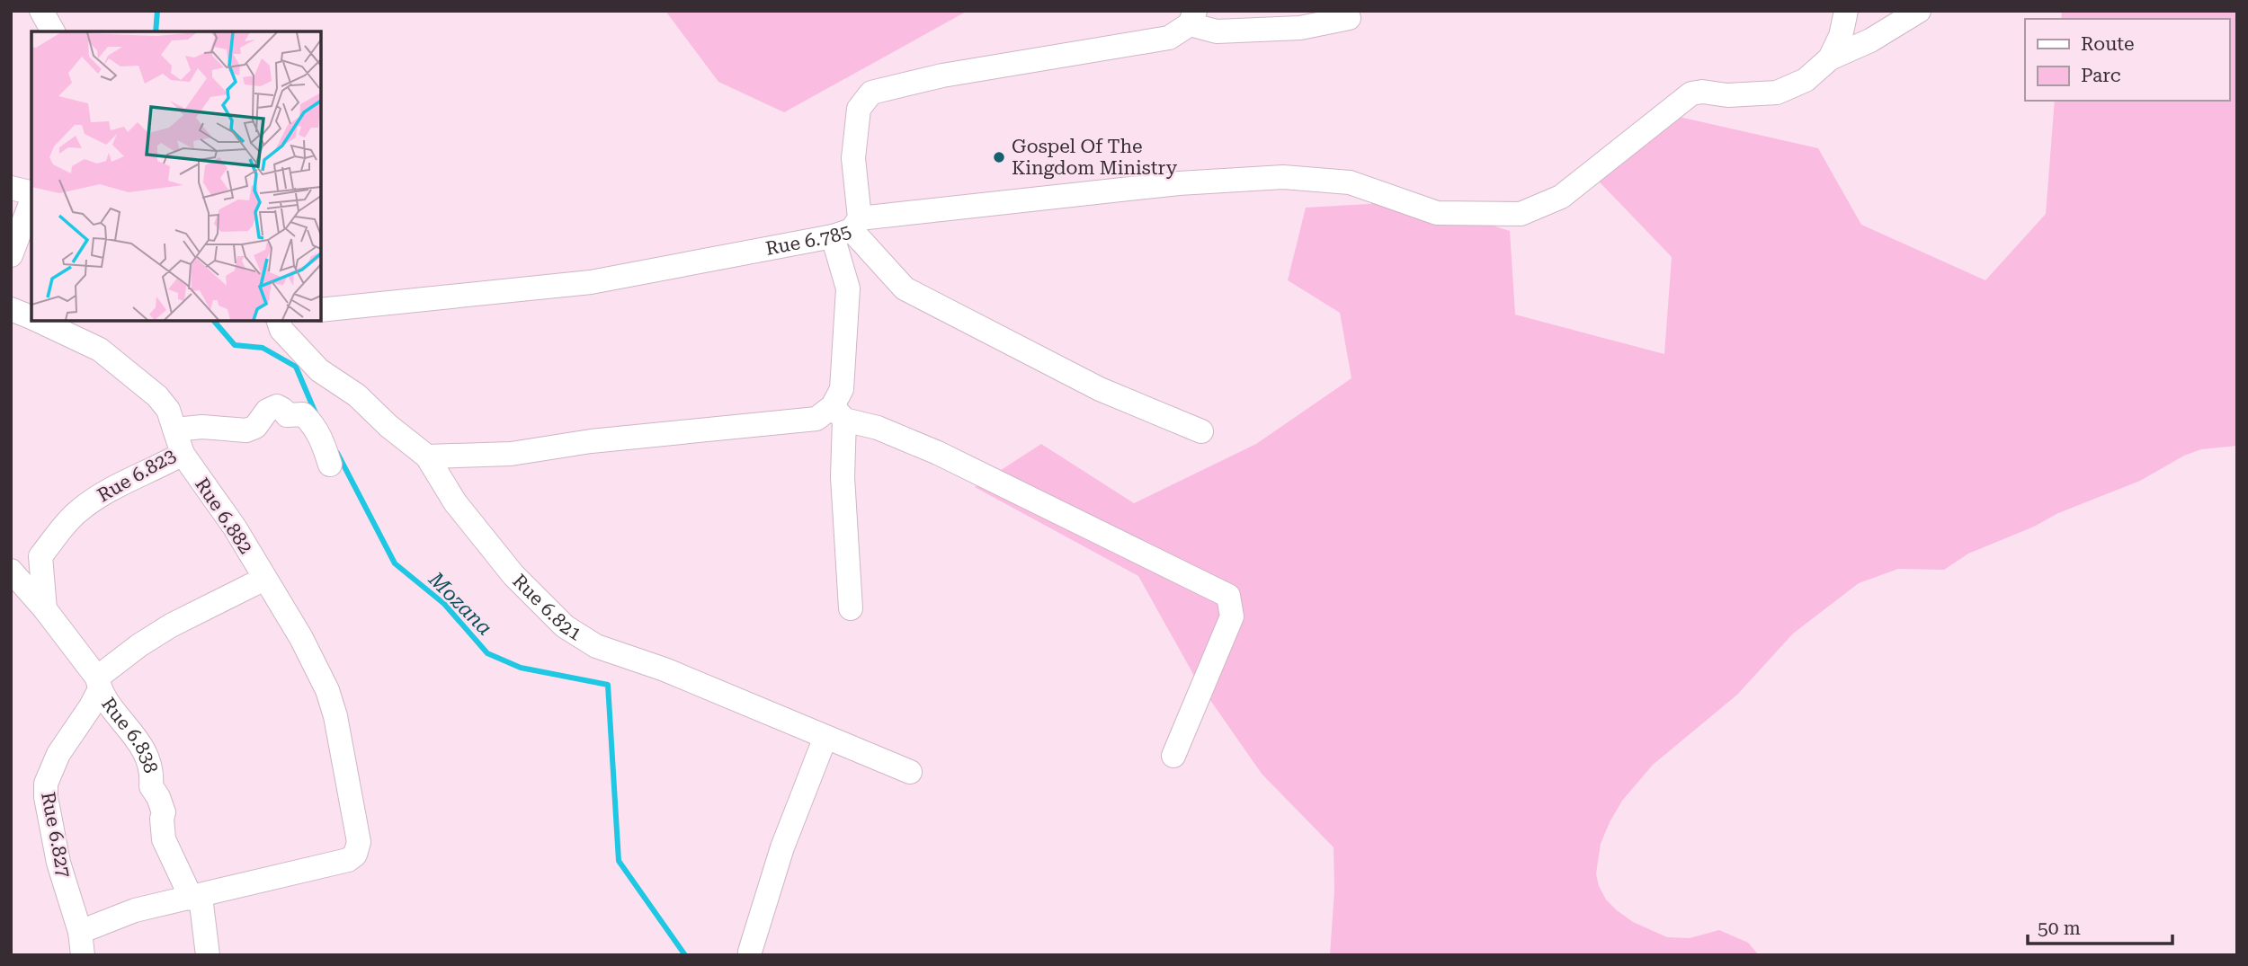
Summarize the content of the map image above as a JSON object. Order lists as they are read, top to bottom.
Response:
{
  "streets": {
    "street": [
      "Rue 6.785",
      "Rue 6.823",
      "Rue 6.882",
      "Rue 6.821",
      "Rue 6.838",
      "Rue 6.827"
    ]
  },
  "crossings": [
    ["Rue 6.823", "Rue 6.882"],
    ["Rue 6.823", "Rue 6.838"],
    ["Rue 6.882", "Rue 6.838"],
    ["Rue 6.838", "Rue 6.827"]
  ],
  "water": ["Mozana"],
  "places": ["Gospel Of The Kingdom Ministry"],
  "legend": ["Route", "Parc"],
  "scale_bar": "50 m"
}
